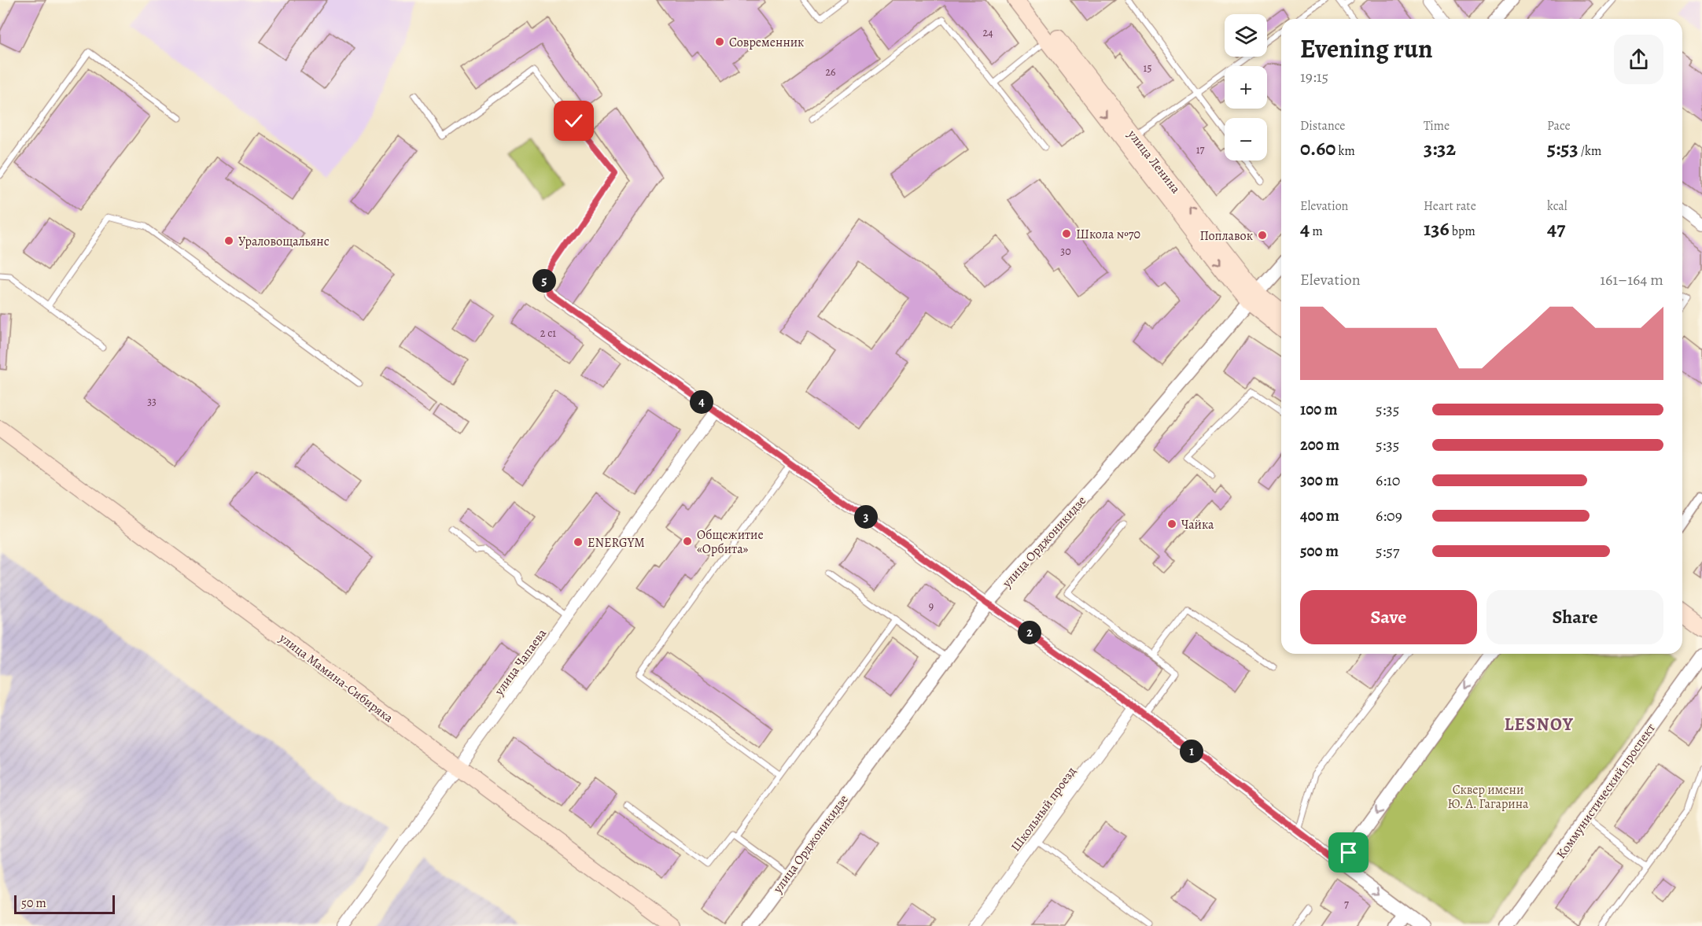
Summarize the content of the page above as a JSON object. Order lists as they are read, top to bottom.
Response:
{
  "streets": {
    "main road": ["улица Ленина", "улица Мамина-Сибиряка"],
    "street": [
      "улица Орджоникидзе",
      "улица Чапаева",
      "Коммунистический проспект",
      "Школьный проезд"
    ]
  },
  "crossings": [
    ["улица Ленина", "улица Орджоникидзе"],
    ["улица Чапаева", "улица Мамина-Сибиряка"]
  ],
  "districts": ["LESNOY"],
  "parks": ["Сквер имени Ю. А. Гагарина"],
  "places": [
    "Современник",
    "Школа №70",
    "Поплавок",
    "Ураловощальянс",
    "Чайка",
    "Общежитие «Орбита»",
    "ENERGYM"
  ],
  "house_numbers": [
    "24",
    "15",
    "26",
    "17",
    "30",
    "2 с1",
    "33",
    "9",
    "7"
  ],
  "scale_bar": "50 m",
  "page": {
    "map_buttons": ["+", "−"],
    "heading": ["Evening run", "19:15"],
    "stats": [
      ["Distance", "0.60 km"],
      ["Time", "3:32"],
      ["Pace", "5:53 /km"],
      ["Elevation", "4 m"],
      ["Heart rate", "136 bpm"],
      ["kcal", "47"]
    ],
    "chart": ["Elevation", "161–164 m"],
    "pins": [
      "5",
      "4",
      "3",
      "2",
      "1"
    ],
    "list": [
      {
        "name": "100 m",
        "note": "5:35"
      },
      {
        "name": "200 m",
        "note": "5:35"
      },
      {
        "name": "300 m",
        "note": "6:10"
      },
      {
        "name": "400 m",
        "note": "6:09"
      },
      {
        "name": "500 m",
        "note": "5:57"
      }
    ],
    "buttons": ["Save", "Share"],
    "scale": "50 m"
  }
}
